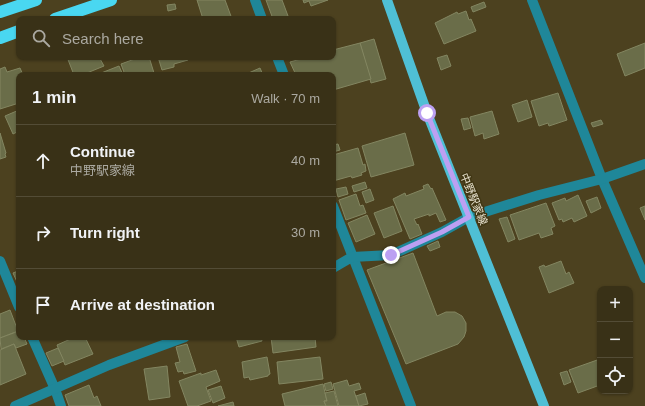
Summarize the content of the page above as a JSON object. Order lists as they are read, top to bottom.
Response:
{
  "streets": {
    "main road": ["中野駅家線"]
  },
  "page": {
    "search": "Search here",
    "heading": ["1 min", "Walk · 70 m"],
    "list": [
      ["Continue", "中野駅家線", "40 m"],
      ["Turn right", "30 m"],
      "Arrive at destination"
    ],
    "map_buttons": ["+", "−"]
  }
}
